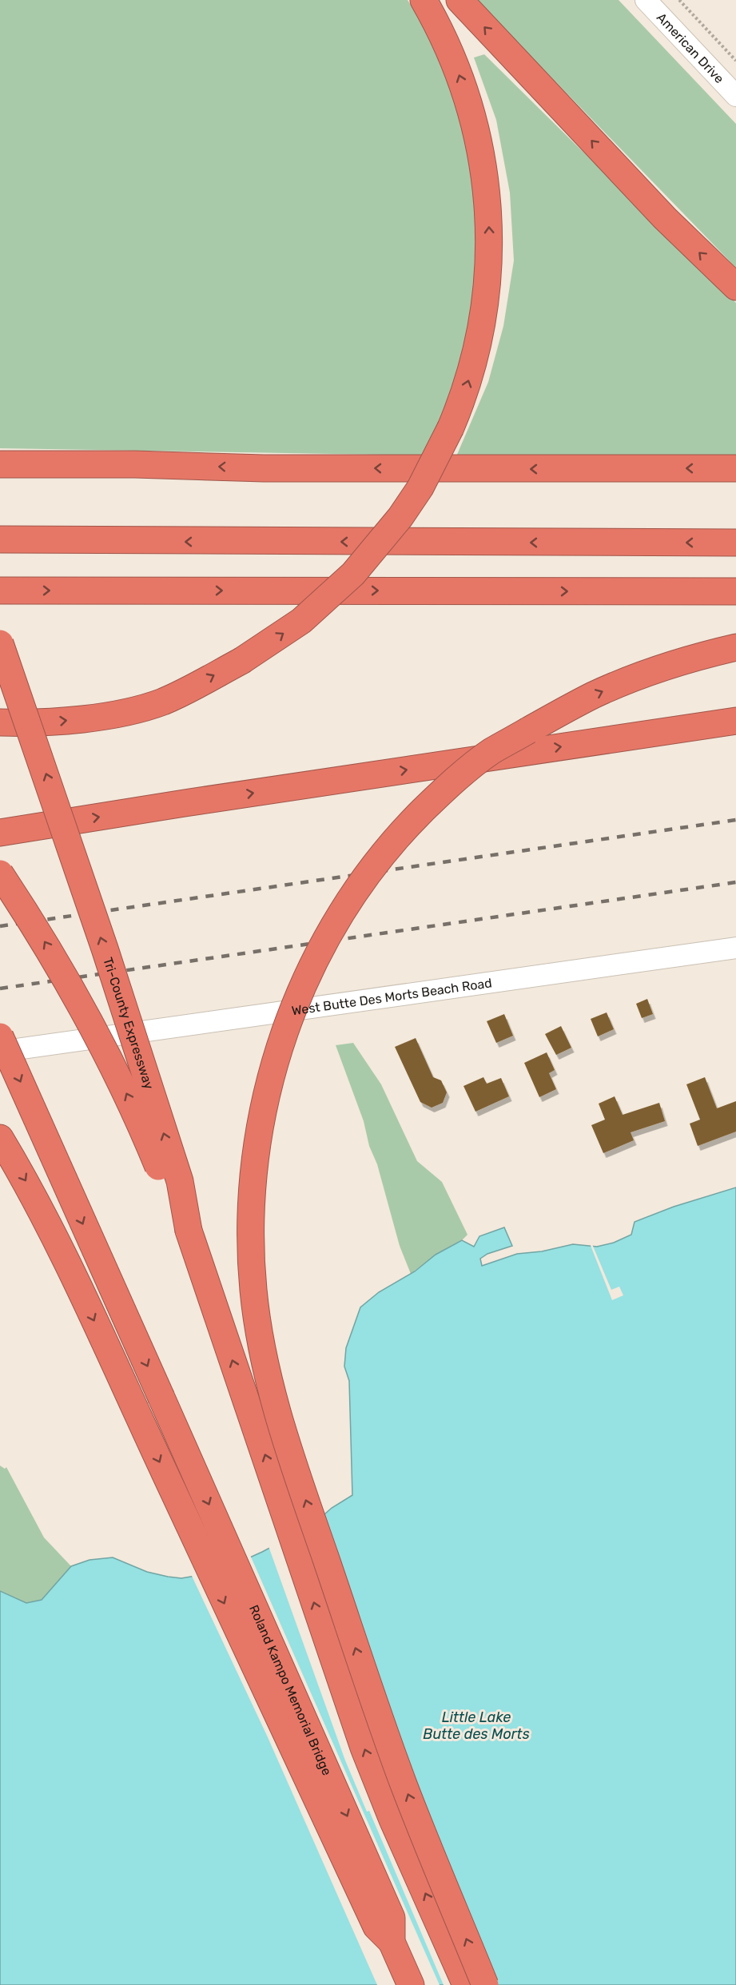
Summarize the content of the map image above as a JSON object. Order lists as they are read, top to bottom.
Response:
{
  "streets": {
    "highway": ["Tri-County Expressway", "Roland Kampo Memorial Bridge"],
    "street": ["American Drive", "West Butte Des Morts Beach Road"]
  },
  "water": ["Little Lake Butte des Morts"]
}
